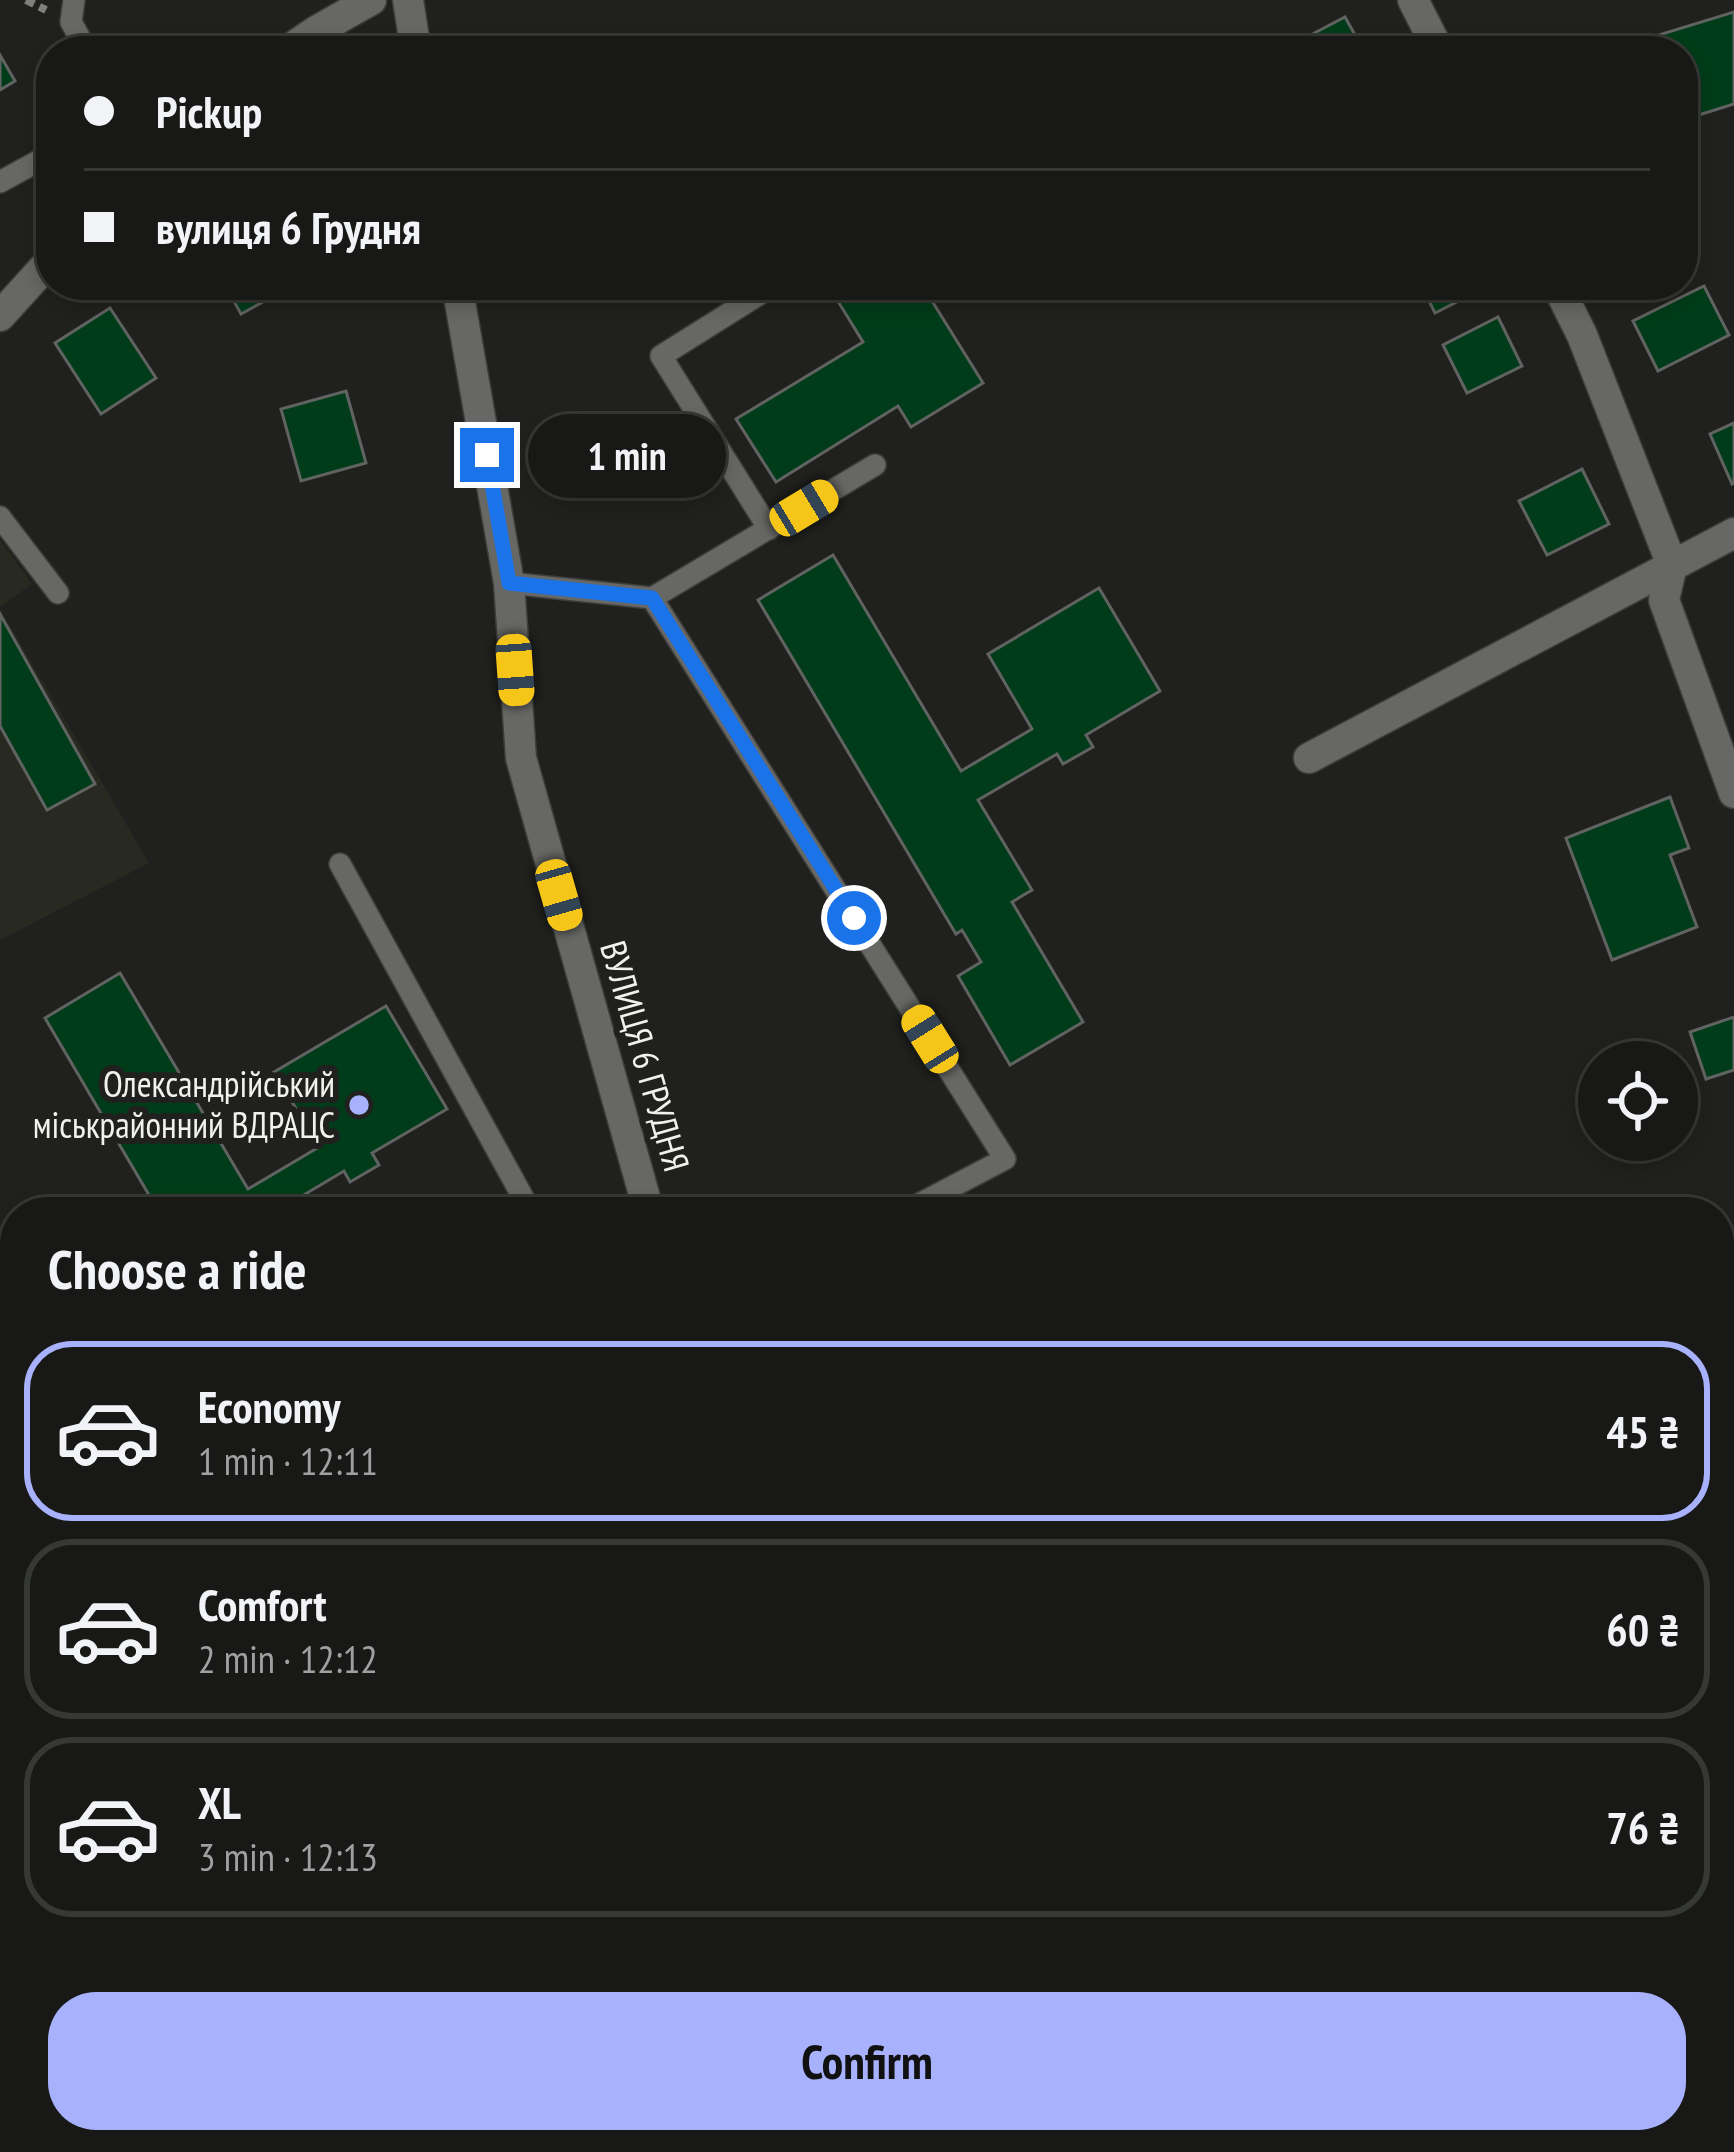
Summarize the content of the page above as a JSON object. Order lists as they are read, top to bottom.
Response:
{
  "streets": {
    "street": ["ВУЛИЦЯ 6 ГРУДНЯ"]
  },
  "places": ["Олександрійський міськрайонний ВДРАЦС"],
  "page": {
    "banner": ["Pickup", "вулиця 6 Грудня"],
    "bubble": "1 min",
    "heading": "Choose a ride",
    "list": [
      {
        "name": "Economy",
        "note": "1 min · 12:11",
        "value": "45 ₴"
      },
      {
        "name": "Comfort",
        "note": "2 min · 12:12",
        "value": "60 ₴"
      },
      {
        "name": "XL",
        "note": "3 min · 12:13",
        "value": "76 ₴"
      }
    ],
    "buttons": "Confirm"
  }
}
